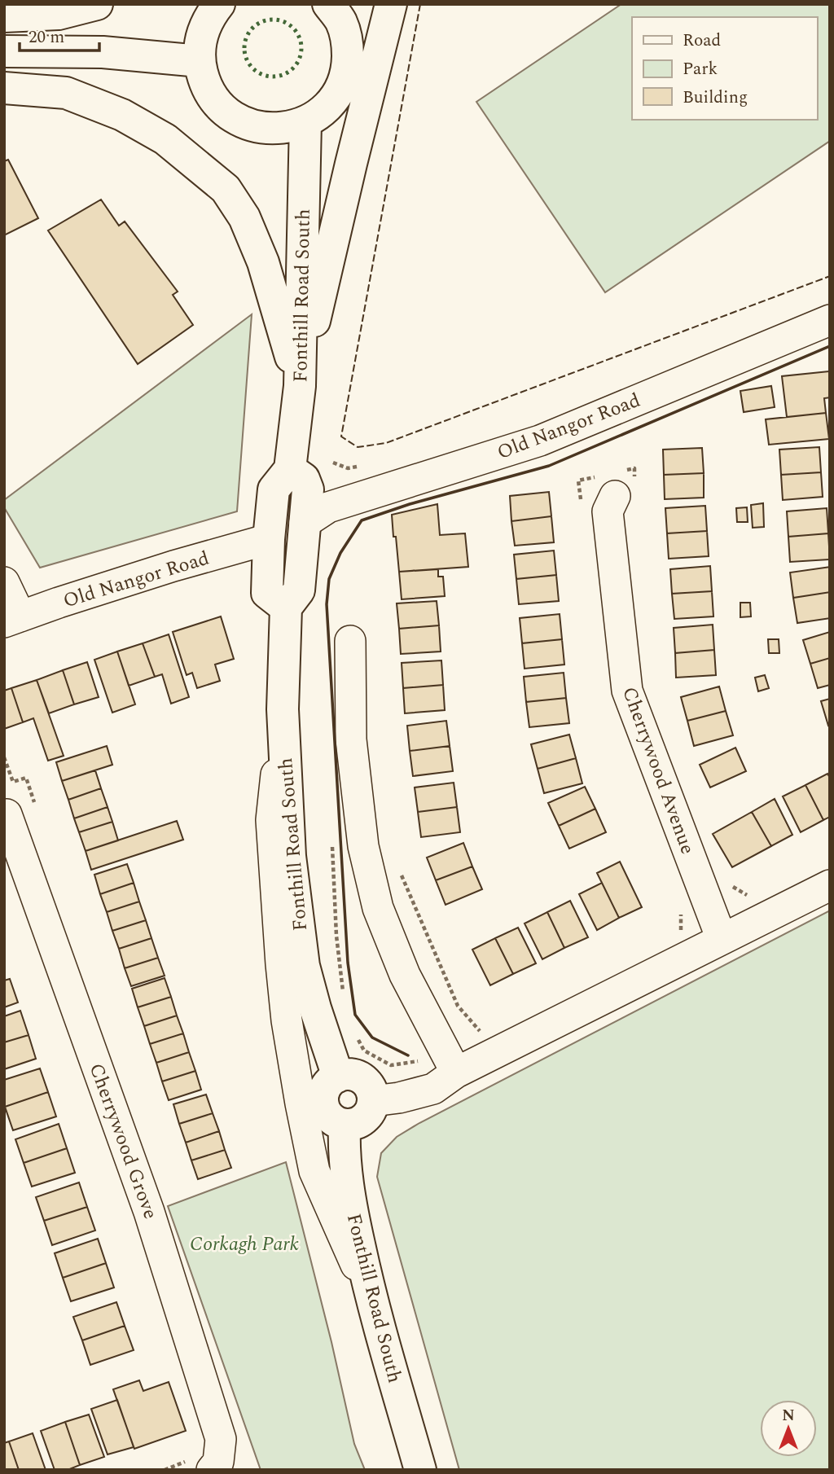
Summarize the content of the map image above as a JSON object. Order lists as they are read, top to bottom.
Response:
{
  "streets": {
    "main road": ["Fonthill Road South"],
    "street": ["Old Nangor Road", "Cherrywood Avenue", "Cherrywood Grove"]
  },
  "crossings": [
    ["Fonthill Road South", "Old Nangor Road"]
  ],
  "parks": ["Corkagh Park"],
  "legend": ["Road", "Park", "Building"],
  "scale_bar": "20 m",
  "north": "top"
}
